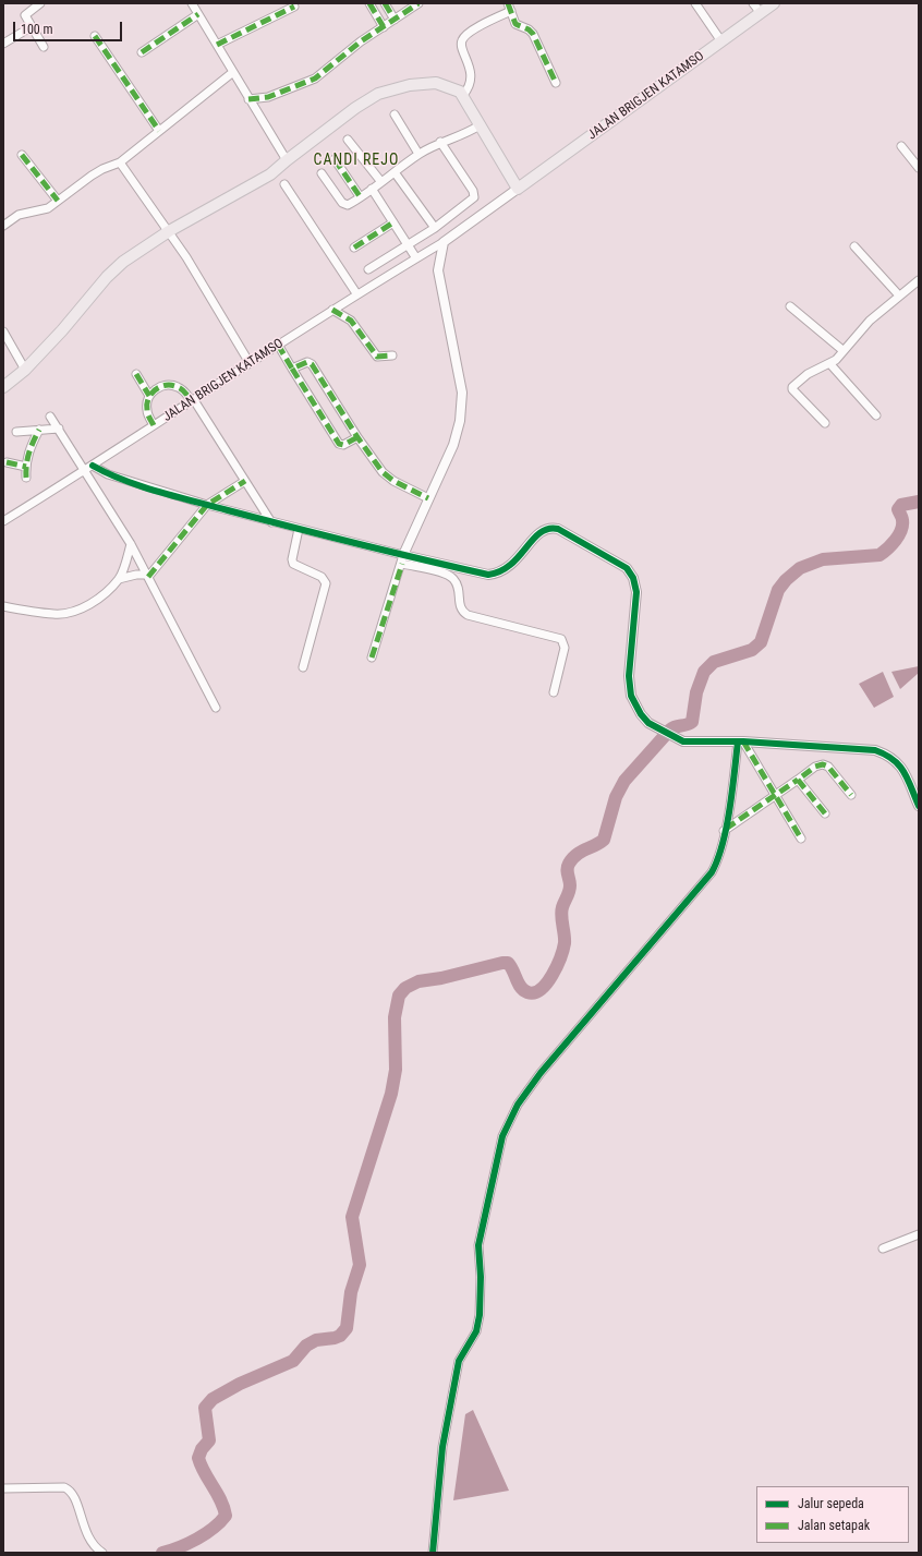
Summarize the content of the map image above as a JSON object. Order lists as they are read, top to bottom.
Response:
{
  "streets": {
    "main road": ["JALAN BRIGJEN KATAMSO"]
  },
  "districts": ["CANDI REJO"],
  "legend": ["Jalur sepeda", "Jalan setapak"],
  "scale_bar": "100 m"
}
